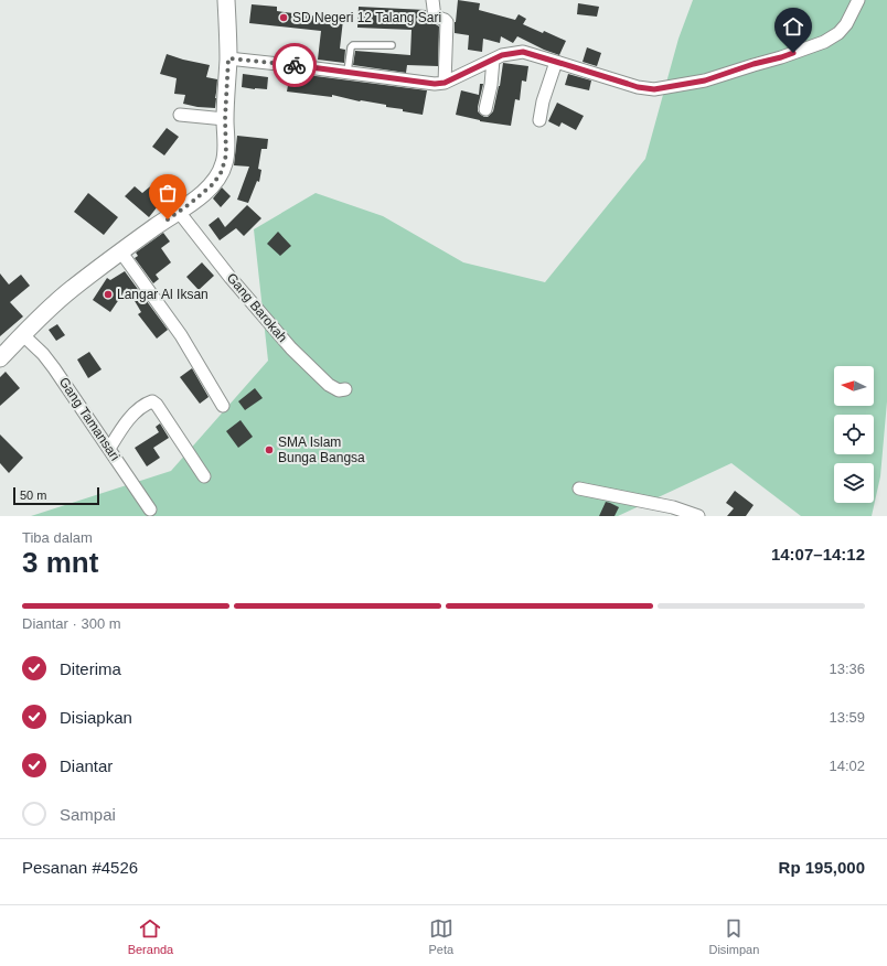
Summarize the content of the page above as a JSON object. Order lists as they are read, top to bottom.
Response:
{
  "streets": {
    "street": ["Gang Barokah", "Gang Tamansari"]
  },
  "places": ["SD Negeri 12 Talang Sari", "Langar Al Iksan", "SMA Islam Bunga Bangsa"],
  "scale_bar": "50 m",
  "north": "left",
  "page": {
    "scale": "50 m",
    "heading": ["3 mnt", "Tiba dalam", "14:07–14:12"],
    "panel": ["Pesanan #4526", "Rp 195,000"],
    "bar": "Diantar · 300 m",
    "list": [
      ["Diterima", "13:36"],
      ["Disiapkan", "13:59"],
      ["Diantar", "14:02"],
      "Sampai"
    ],
    "tabs": ["Beranda", "Peta", "Disimpan"]
  }
}
